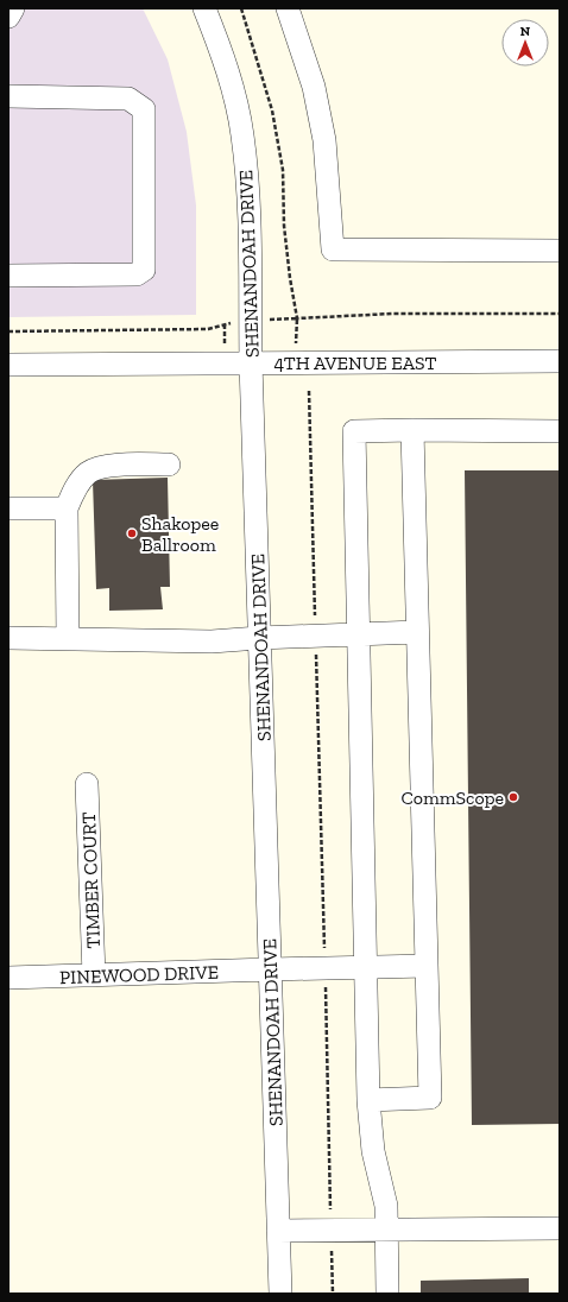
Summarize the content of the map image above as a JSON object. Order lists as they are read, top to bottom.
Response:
{
  "streets": {
    "street": [
      "SHENANDOAH DRIVE",
      "4TH AVENUE EAST",
      "TIMBER COURT",
      "PINEWOOD DRIVE"
    ]
  },
  "crossings": [
    ["SHENANDOAH DRIVE", "4TH AVENUE EAST"],
    ["SHENANDOAH DRIVE", "PINEWOOD DRIVE"],
    ["TIMBER COURT", "PINEWOOD DRIVE"]
  ],
  "places": ["Shakopee Ballroom", "CommScope"],
  "north": "top"
}
